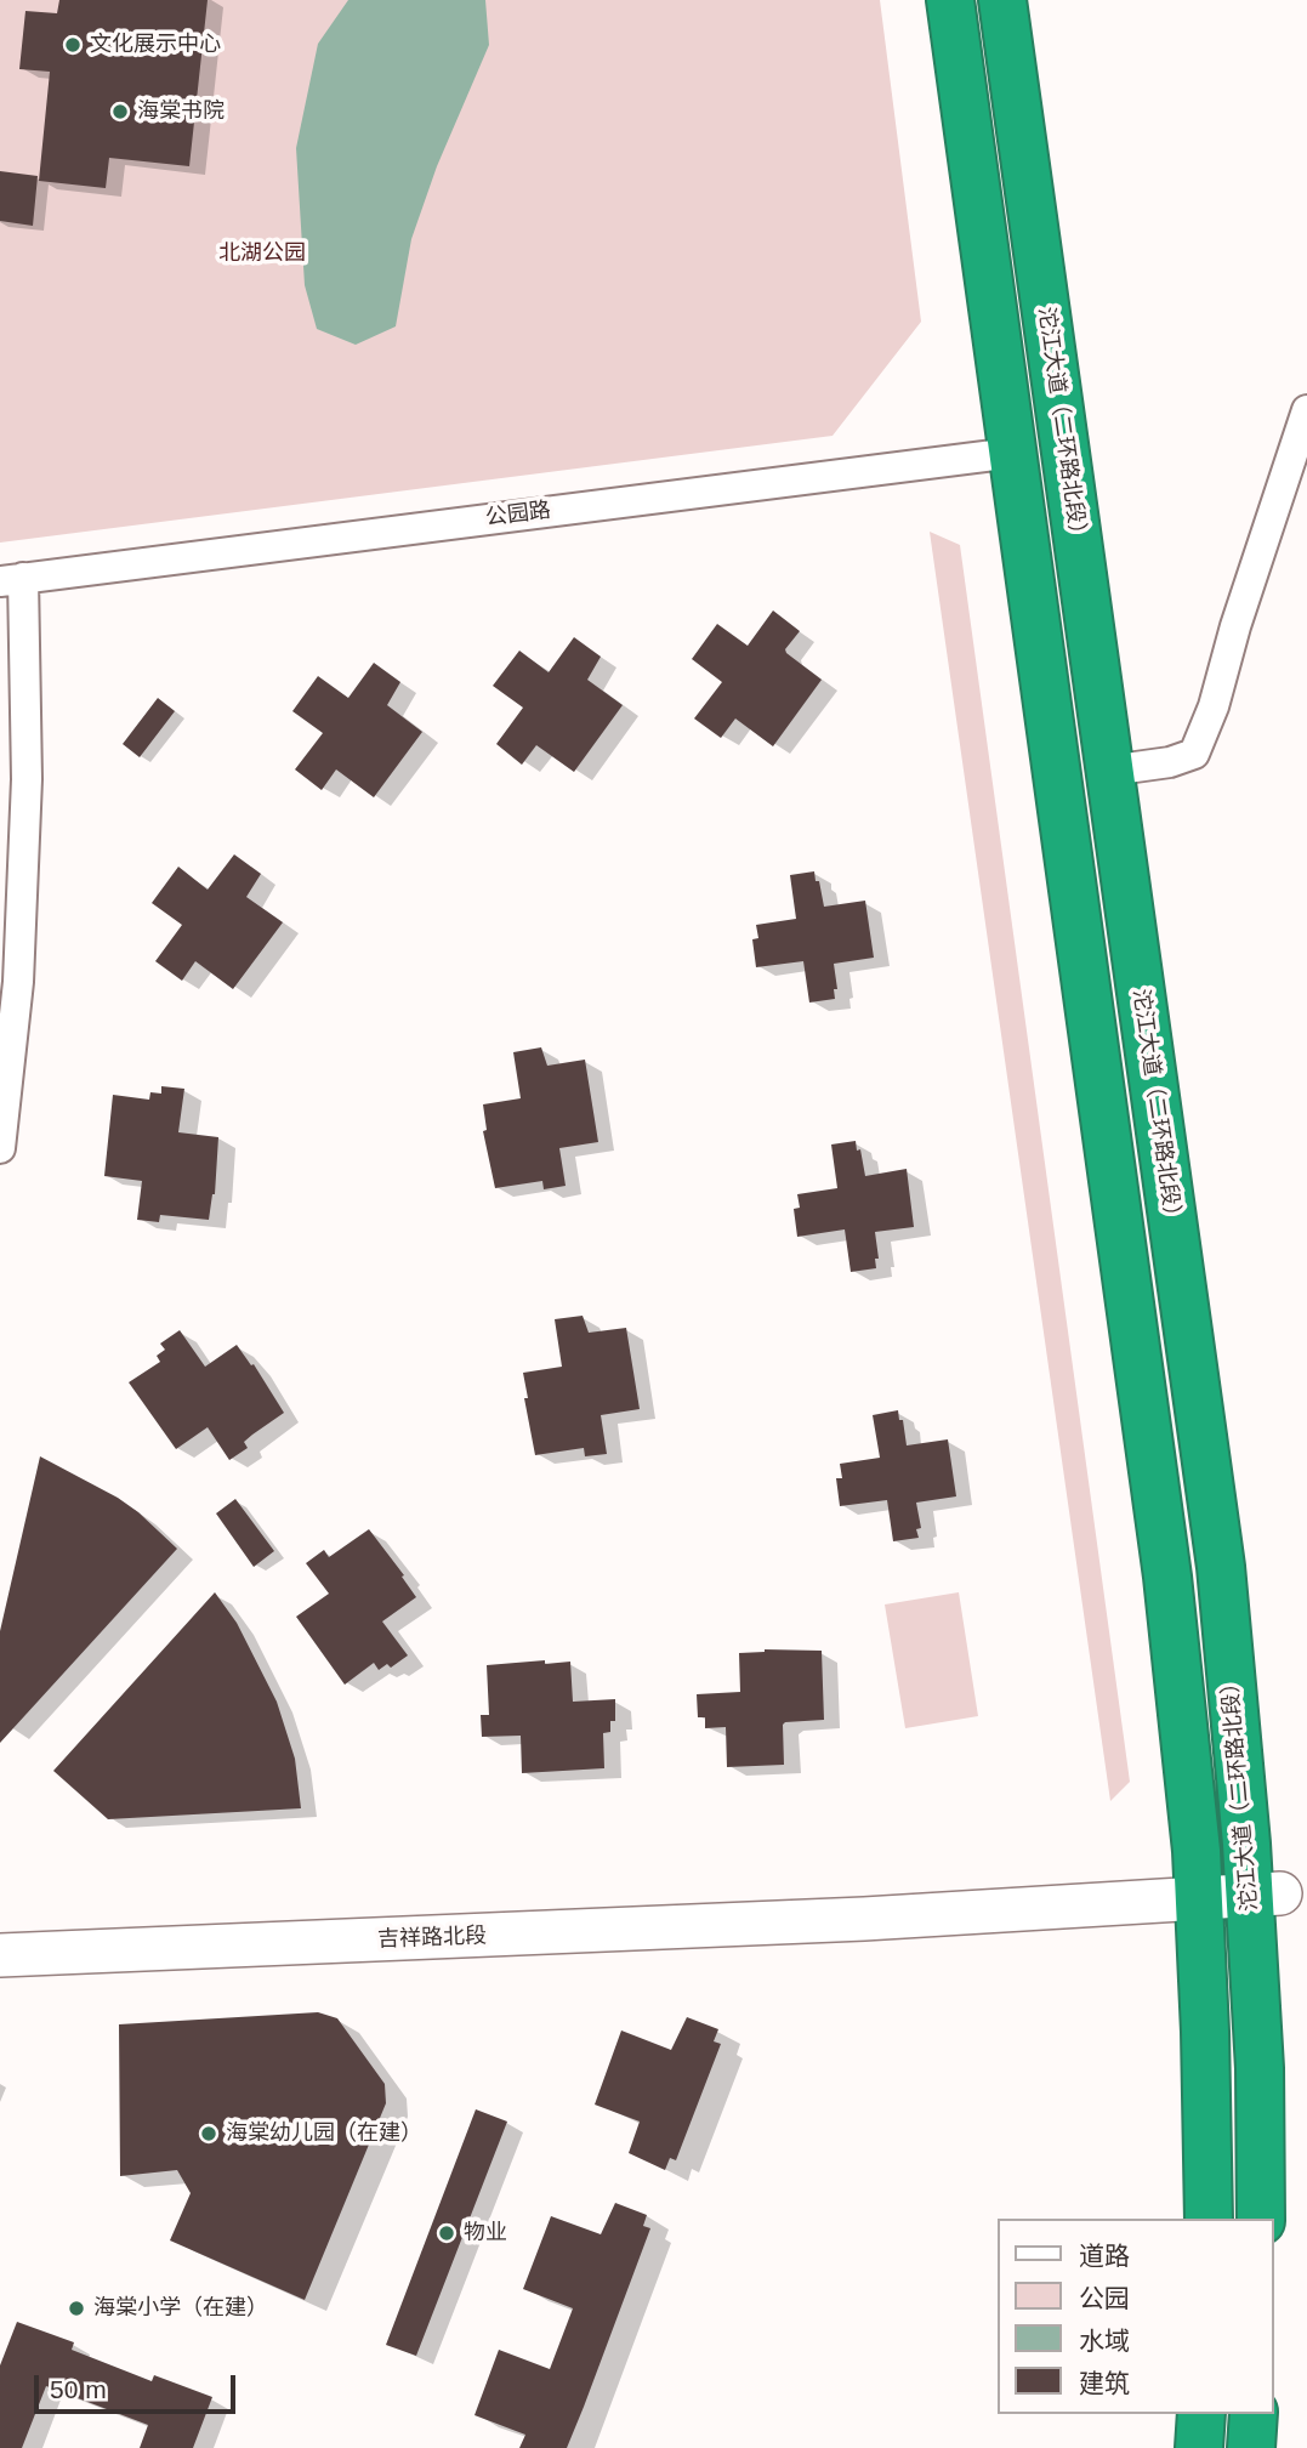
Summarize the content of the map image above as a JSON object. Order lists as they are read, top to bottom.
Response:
{
  "streets": {
    "highway": ["沱江大道（二环路北段）"],
    "street": ["公园路", "吉祥路北段"]
  },
  "crossings": [
    ["沱江大道（二环路北段）", "吉祥路北段"]
  ],
  "parks": ["北湖公园"],
  "places": [
    "文化展示中心",
    "海棠书院",
    "海棠幼儿园（在建）",
    "物业",
    "海棠小学（在建）"
  ],
  "legend": [
    "道路",
    "公园",
    "水域",
    "建筑"
  ],
  "scale_bar": "50 m"
}
